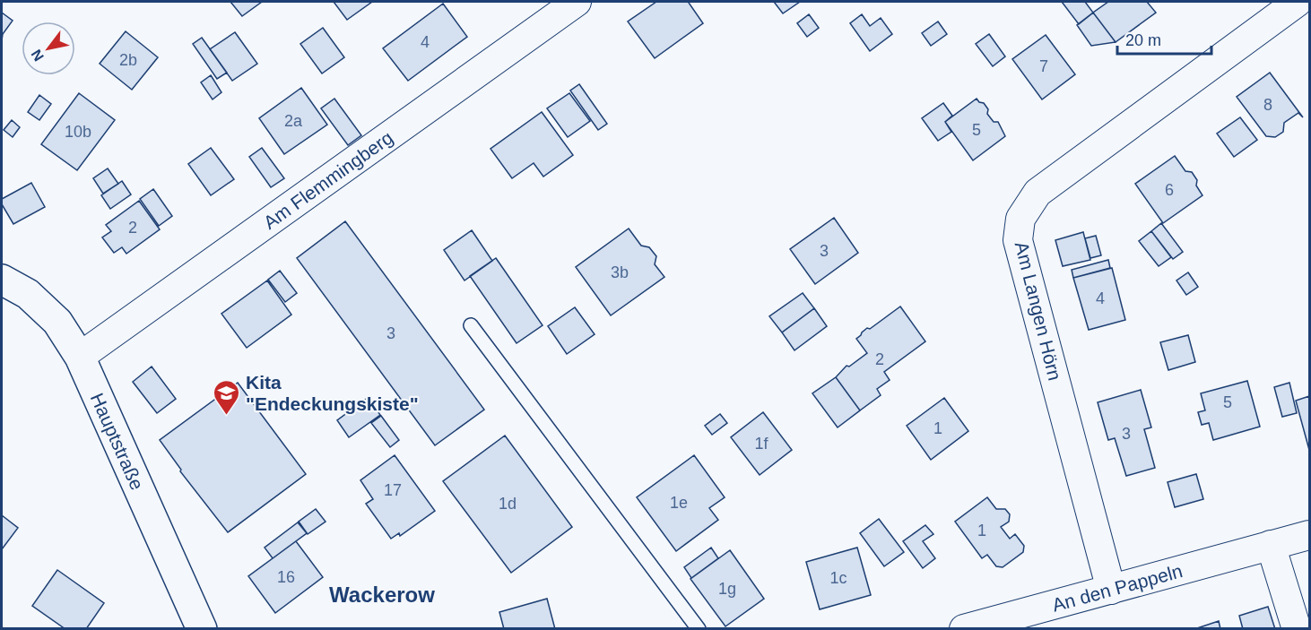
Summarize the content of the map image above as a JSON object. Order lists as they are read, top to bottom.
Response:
{
  "streets": {
    "street": [
      "Am Flemmingberg",
      "Am Langen Hörn",
      "Hauptstraße",
      "An den Pappeln"
    ]
  },
  "crossings": [
    ["Am Flemmingberg", "Hauptstraße"],
    ["Am Langen Hörn", "An den Pappeln"]
  ],
  "districts": ["Wackerow"],
  "places": {
    "school or university": ["Kita \"Endeckungskiste\""]
  },
  "house_numbers": [
    "4",
    "2b",
    "7",
    "8",
    "2a",
    "5",
    "10b",
    "6",
    "2",
    "3",
    "3b",
    "4",
    "3",
    "2",
    "5",
    "1",
    "3",
    "1f",
    "17",
    "1e",
    "1d",
    "1",
    "16",
    "1c",
    "1g"
  ],
  "scale_bar": "20 m",
  "north": "bottom left"
}
